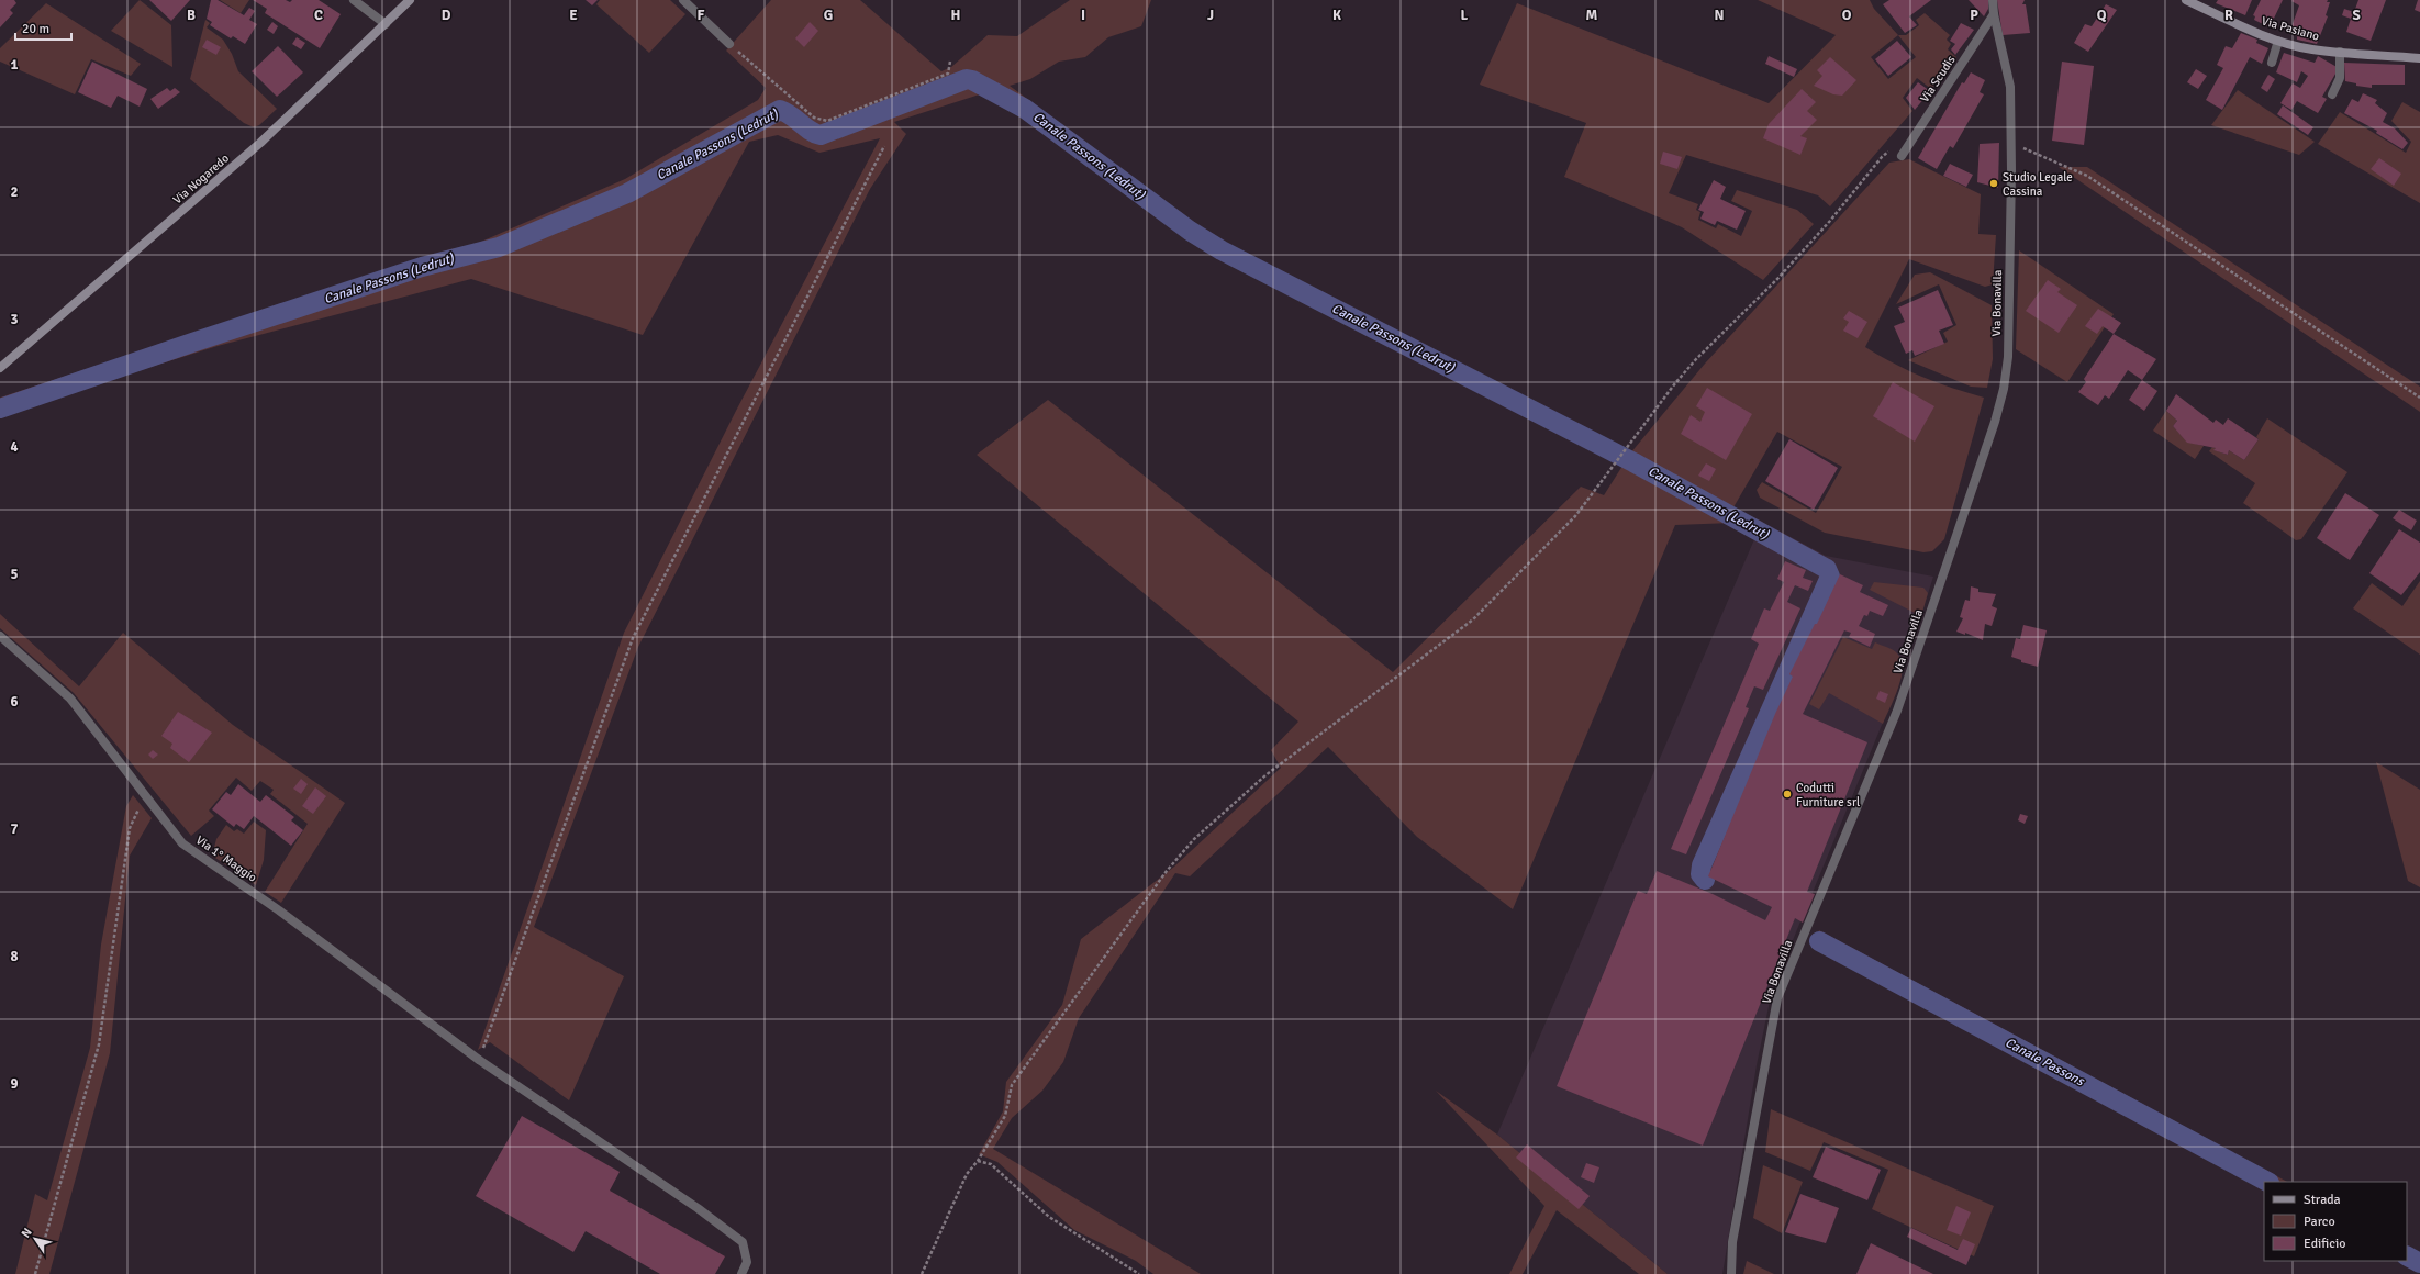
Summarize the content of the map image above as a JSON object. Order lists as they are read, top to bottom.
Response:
{
  "streets": {
    "street": [
      "Via Pasiano",
      "Via Scudis",
      "Via Nogaredo",
      "Via Bonavilla",
      "Via 1° Maggio"
    ]
  },
  "crossings": [
    ["Via Scudis", "Via Bonavilla"]
  ],
  "water": ["Canale Passons (Ledrut)", "Canale Passons"],
  "places": ["Studio Legale Cassina", "Codutti Furniture srl"],
  "legend": ["Strada", "Parco", "Edificio"],
  "scale_bar": "20 m",
  "north": "top left",
  "grid": {
    "columns": [
      "B",
      "C",
      "D",
      "E",
      "F",
      "G",
      "H",
      "I",
      "J",
      "K",
      "L",
      "M",
      "N",
      "O",
      "P",
      "Q",
      "R",
      "S"
    ],
    "rows": [
      "1",
      "2",
      "3",
      "4",
      "5",
      "6",
      "7",
      "8",
      "9"
    ]
  }
}
